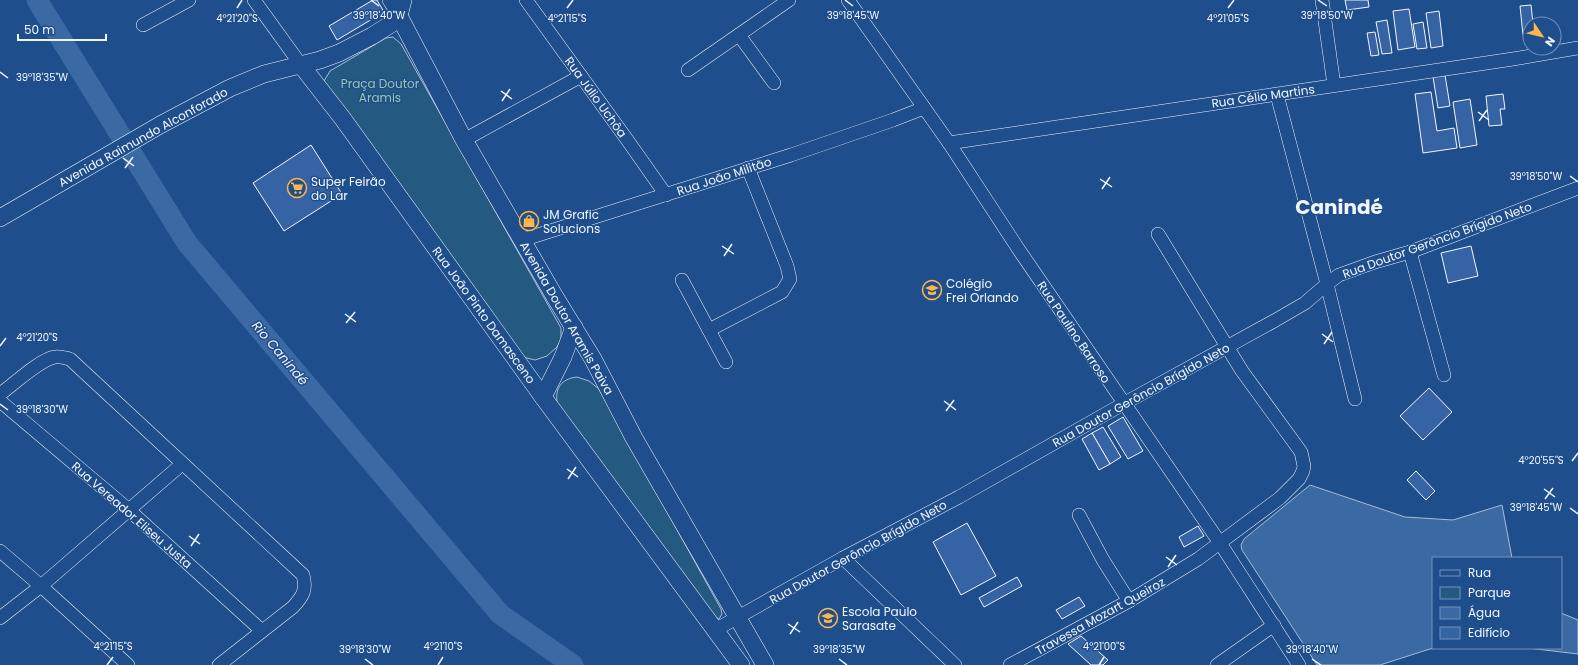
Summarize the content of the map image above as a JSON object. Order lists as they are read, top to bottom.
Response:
{
  "streets": {
    "main road": ["Avenida Raimundo Alconforado", "Rua João Pinto Damasceno", "Avenida Doutor Aramis Paiva"],
    "street": [
      "Rua Célio Martins",
      "Rua Júlio Uchôa",
      "Rua João Militão",
      "Rua Doutor Gerôncio Brígido Neto",
      "Rua Paulino Barroso",
      "Rua Vereador Eliseu Justa",
      "Travessa Mozart Queiroz"
    ]
  },
  "crossings": [
    ["Rua Célio Martins", "Rua Paulino Barroso"],
    ["Rua Júlio Uchôa", "Rua João Militão"],
    ["Avenida Raimundo Alconforado", "Rua João Pinto Damasceno"],
    ["Avenida Raimundo Alconforado", "Avenida Doutor Aramis Paiva"],
    ["Rua João Militão", "Avenida Doutor Aramis Paiva"],
    ["Rua João Militão", "Rua Paulino Barroso"],
    ["Rua Doutor Gerôncio Brígido Neto", "Rua João Pinto Damasceno"],
    ["Rua Doutor Gerôncio Brígido Neto", "Avenida Doutor Aramis Paiva"],
    ["Rua Doutor Gerôncio Brígido Neto", "Rua Paulino Barroso"],
    ["Rua Doutor Gerôncio Brígido Neto", "Travessa Mozart Queiroz"],
    ["Rua Paulino Barroso", "Travessa Mozart Queiroz"]
  ],
  "districts": ["Canindé"],
  "water": ["Rio Canindé"],
  "parks": ["Praça Doutor Aramis"],
  "places": {
    "supermarket": ["Super Feirão do Lar"],
    "shop": ["JM Grafic Solucions"],
    "school or university": ["Colégio Frei Orlando", "Escola Paulo Sarasate"]
  },
  "legend": [
    "Rua",
    "Parque",
    "Água",
    "Edifício"
  ],
  "scale_bar": "50 m",
  "north": "bottom right",
  "coordinates": [
    "39°18'45\"W",
    "39°18'40\"W",
    "39°18'50\"W",
    "4°21'20\"S",
    "4°21'15\"S",
    "4°21'05\"S",
    "39°18'35\"W",
    "39°18'30\"W",
    "4°20'55\"S",
    "4°21'10\"S",
    "4°21'00\"S"
  ]
}
